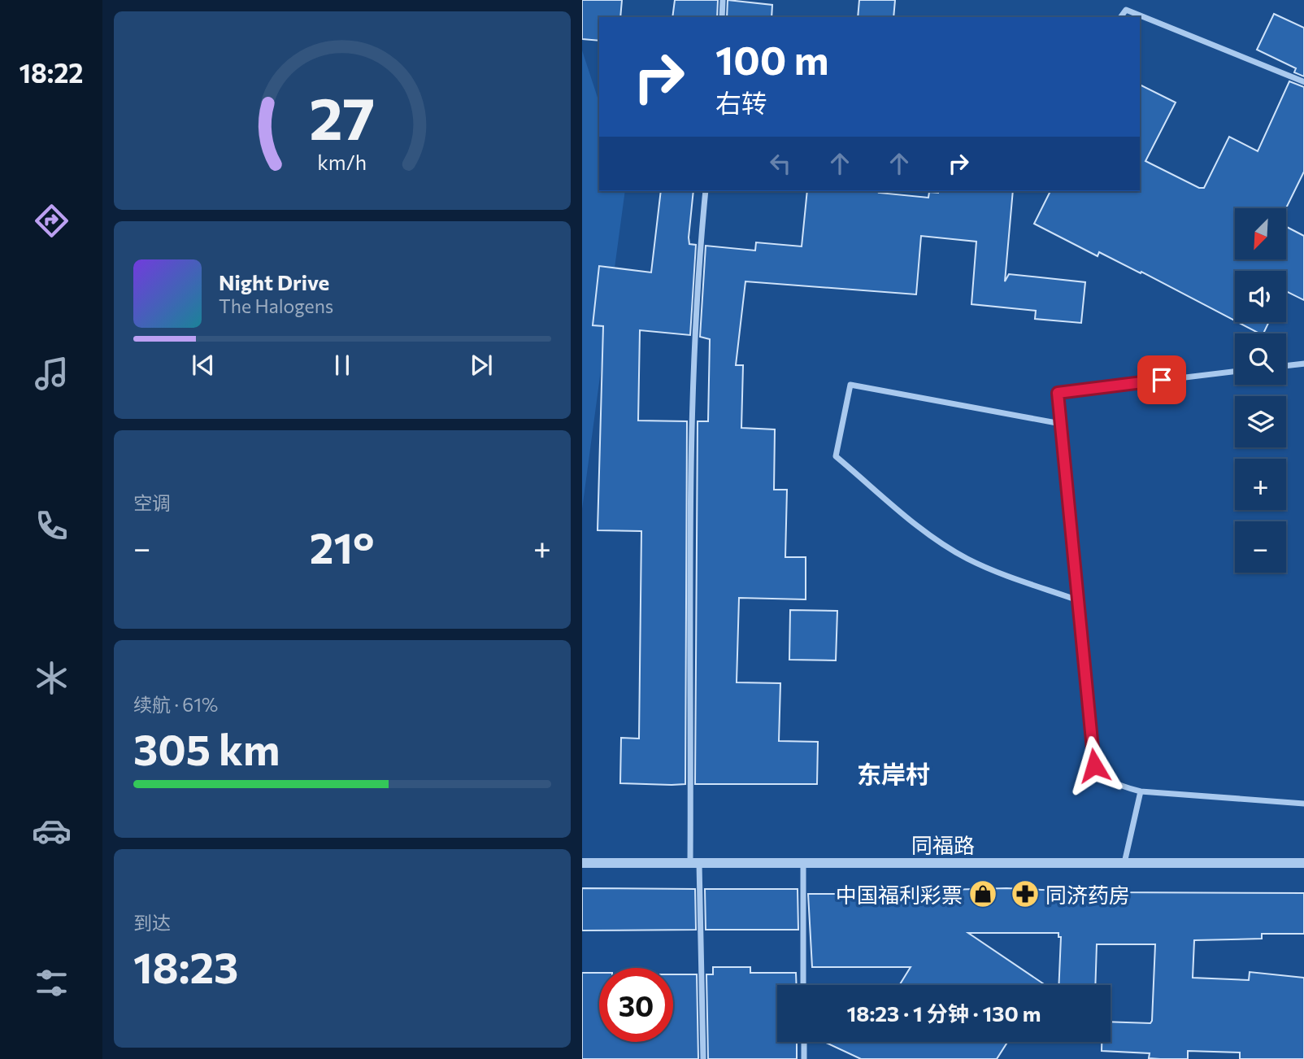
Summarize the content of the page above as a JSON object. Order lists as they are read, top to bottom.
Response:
{
  "streets": {
    "street": ["同福路"]
  },
  "districts": ["东岸村"],
  "places": {
    "shop": ["中国福利彩票"],
    "pharmacy": ["同济药房"]
  },
  "north": "bottom left",
  "page": {
    "tabs": "18:22",
    "turn": ["100 m", "右转"],
    "map_buttons": ["+", "−"],
    "song": ["Night Drive", "The Halogens"],
    "tile": [
      "空调",
      ["续航 · 61%", "305 km"],
      ["到达", "18:23"]
    ],
    "heat": ["−", "21°", "+"],
    "limit": "30",
    "trip": "18:23 · 1 分钟 · 130 m",
    "gauge": ["27", "km/h"]
  }
}
